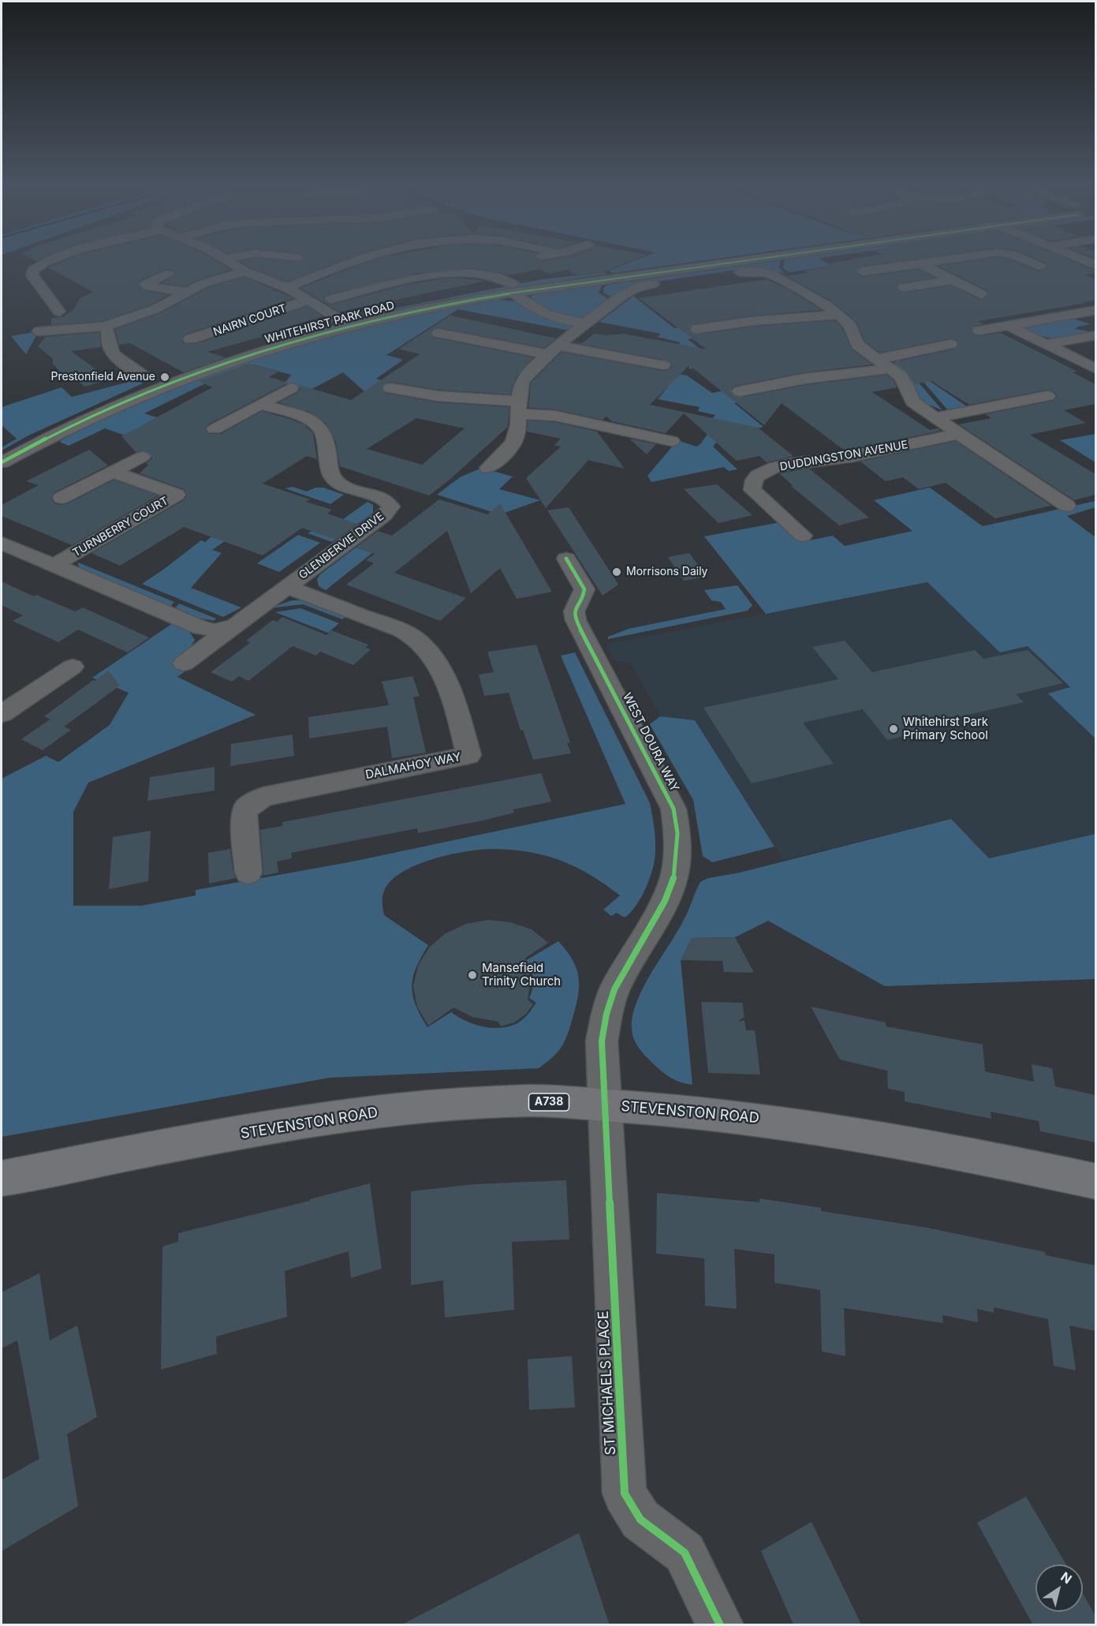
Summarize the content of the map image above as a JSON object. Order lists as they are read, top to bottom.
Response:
{
  "streets": {
    "highway": ["A738", "STEVENSTON ROAD"],
    "street": [
      "NAIRN COURT",
      "WHITEHIRST PARK ROAD",
      "DUDDINGSTON AVENUE",
      "TURNBERRY COURT",
      "GLENBERVIE DRIVE",
      "WEST DOURA WAY",
      "DALMAHOY WAY",
      "ST MICHAELS PLACE"
    ]
  },
  "crossings": [
    ["TURNBERRY COURT", "GLENBERVIE DRIVE"],
    ["GLENBERVIE DRIVE", "DALMAHOY WAY"],
    ["WEST DOURA WAY", "STEVENSTON ROAD"],
    ["WEST DOURA WAY", "ST MICHAELS PLACE"],
    ["STEVENSTON ROAD", "ST MICHAELS PLACE"]
  ],
  "places": [
    "Prestonfield Avenue",
    "Morrisons Daily",
    "Whitehirst Park Primary School",
    "Mansefield Trinity Church"
  ],
  "north": "top right"
}
